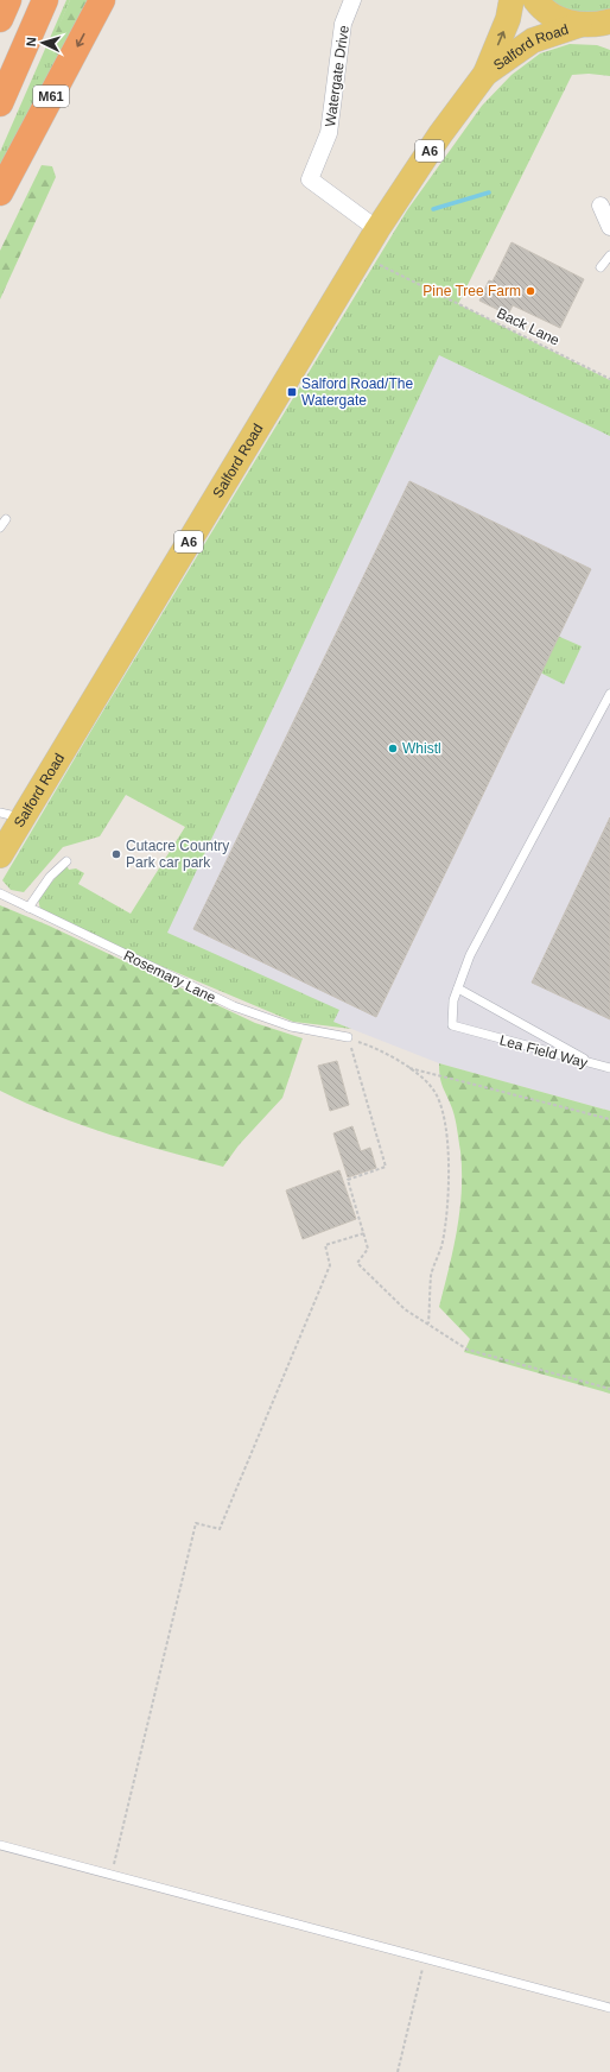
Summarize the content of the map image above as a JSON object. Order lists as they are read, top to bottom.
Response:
{
  "streets": {
    "highway": ["M61"],
    "main road": ["Salford Road", "A6"],
    "street": ["Watergate Drive"],
    "lane": ["Rosemary Lane", "Lea Field Way"],
    "path": ["Back Lane"]
  },
  "crossings": [
    ["Salford Road", "Watergate Drive"],
    ["Salford Road", "A6"],
    ["Salford Road", "Back Lane"]
  ],
  "places": {
    "other": ["Pine Tree Farm", "Whistl", "Cutacre Country Park car park"],
    "transit": ["Salford Road/The Watergate"]
  },
  "north": "left"
}
